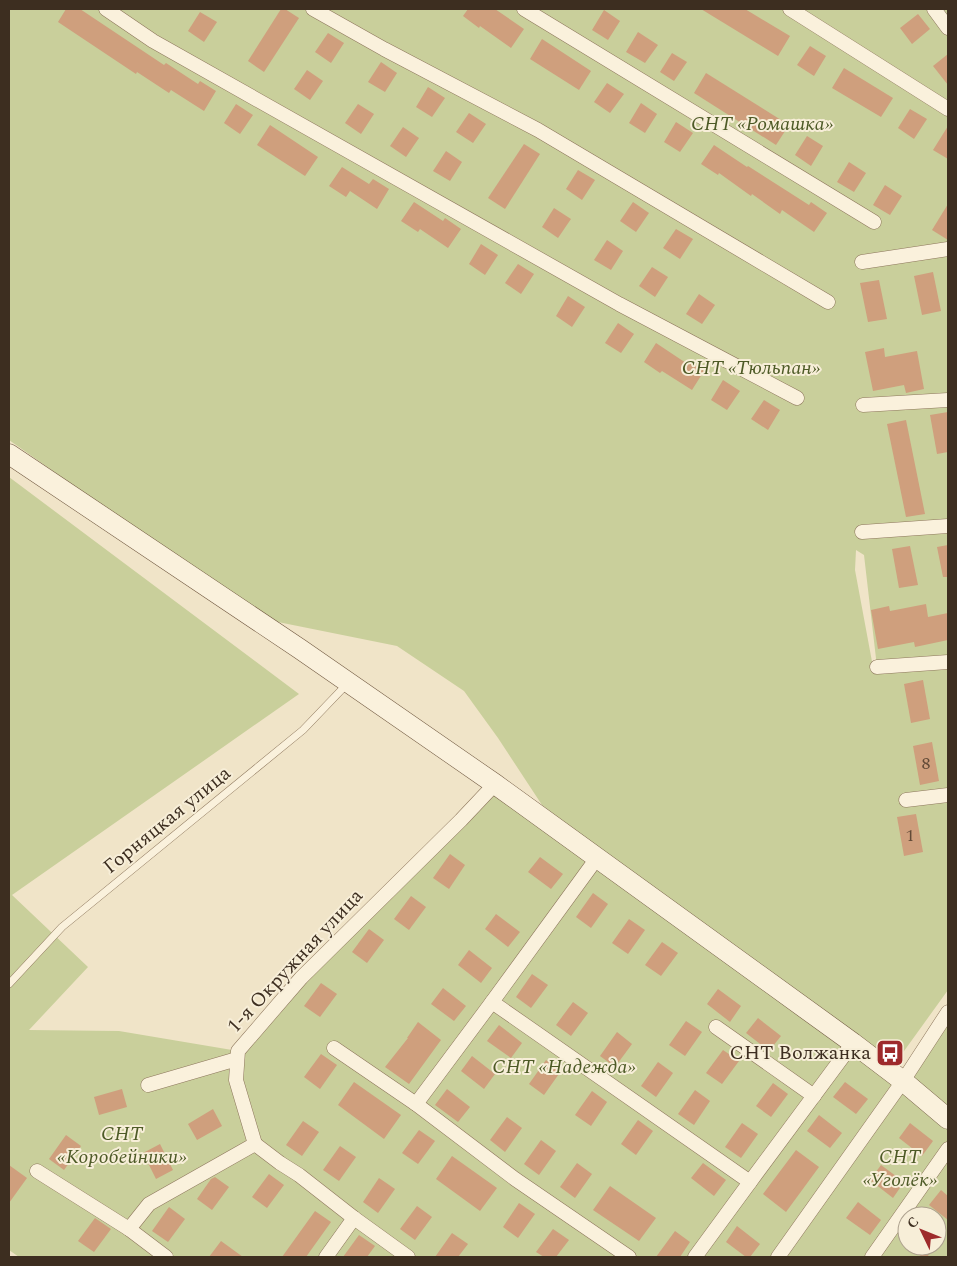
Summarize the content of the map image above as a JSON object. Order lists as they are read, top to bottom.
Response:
{
  "streets": {
    "street": ["1-я Окружная улица"],
    "lane": ["Горняцкая улица"]
  },
  "parks": [
    "СНТ «Ромашка»",
    "СНТ «Тюльпан»",
    "СНТ «Надежда»",
    "СНТ «Коробейники»",
    "СНТ «Уголёк»"
  ],
  "places": {
    "bus stop": ["СНТ Волжанка"]
  },
  "house_numbers": ["8", "1"],
  "north": "top left"
}
